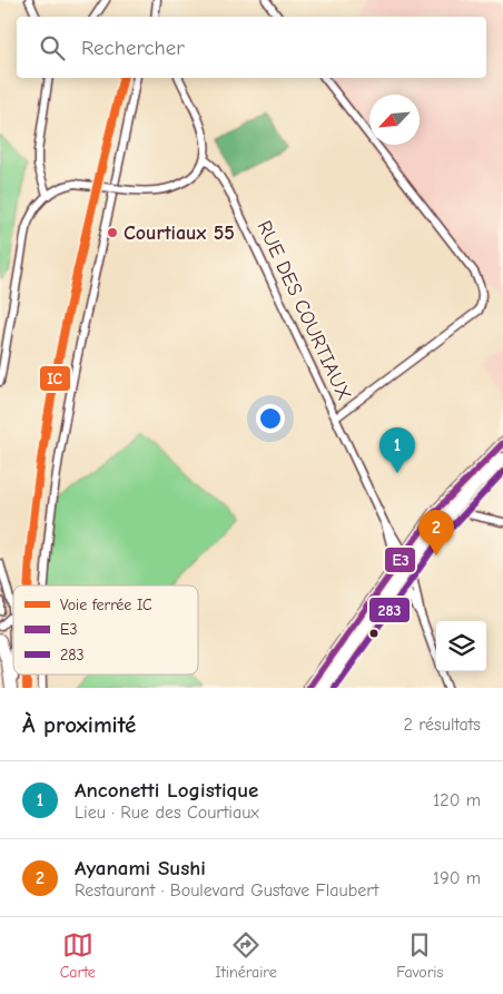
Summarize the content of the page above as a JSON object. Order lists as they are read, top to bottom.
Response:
{
  "streets": {
    "street": ["RUE DES COURTIAUX"]
  },
  "places": ["Courtiaux 55"],
  "lines": ["rail line IC", "transit line E3", "transit line 283"],
  "legend": ["Voie ferrée IC", "E3", "283"],
  "north": "bottom left",
  "page": {
    "search": "Rechercher",
    "pins": ["1", "2"],
    "heading": ["À proximité", "2 résultats"],
    "list": [
      {
        "mark": "1",
        "name": "Anconetti Logistique",
        "note": "Lieu · Rue des Courtiaux",
        "value": "120 m"
      },
      {
        "mark": "2",
        "name": "Ayanami Sushi",
        "note": "Restaurant · Boulevard Gustave Flaubert",
        "value": "190 m"
      }
    ],
    "nav": ["Carte", "Itinéraire", "Favoris"]
  }
}
